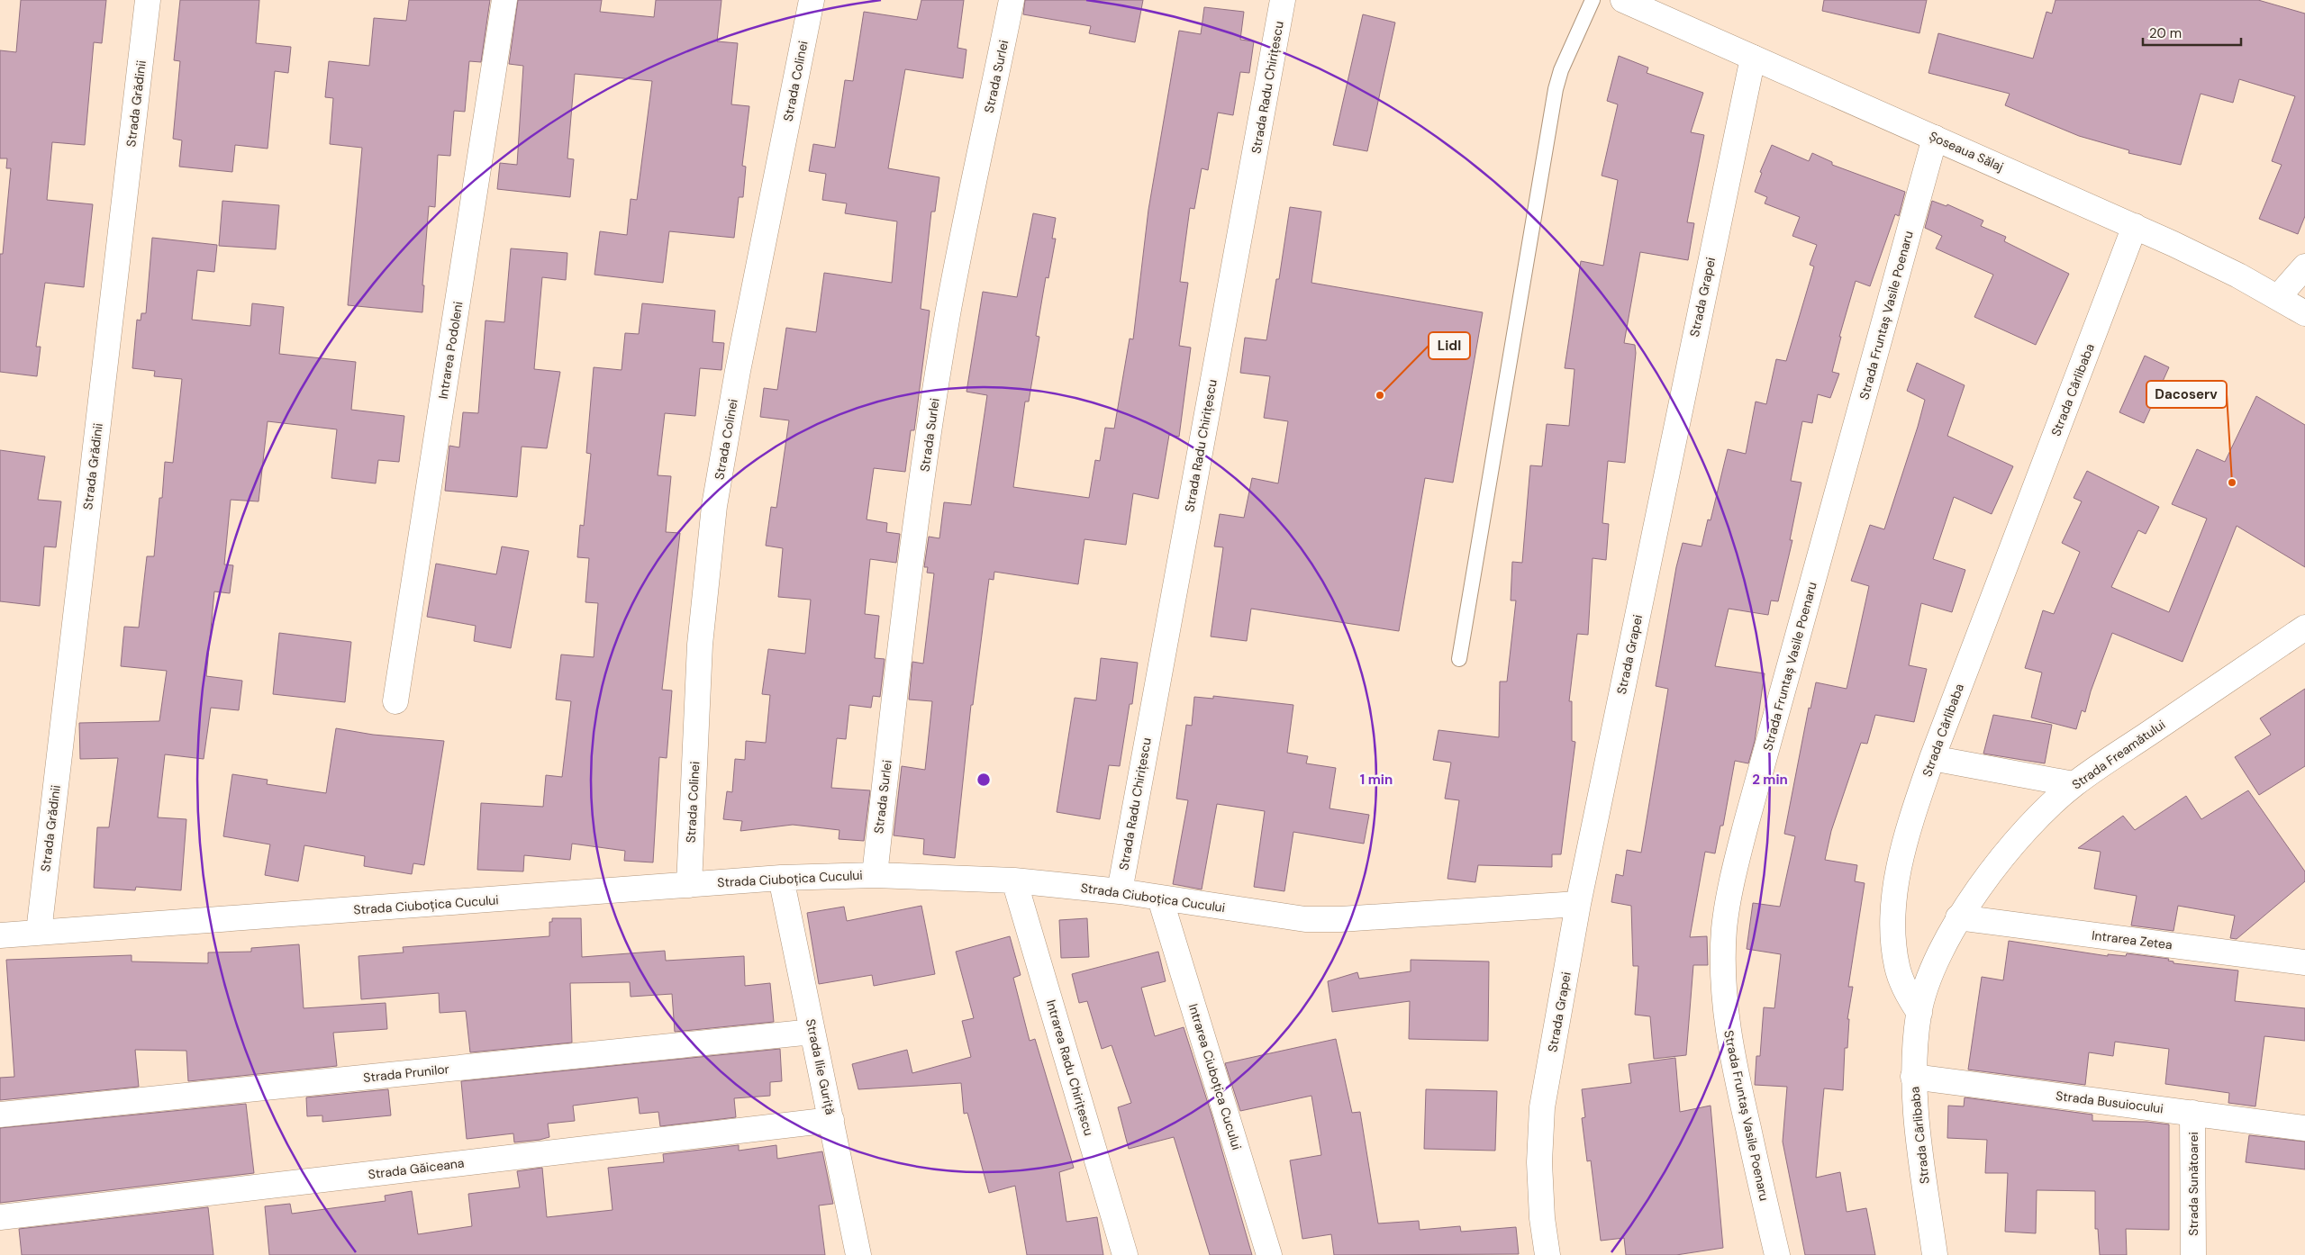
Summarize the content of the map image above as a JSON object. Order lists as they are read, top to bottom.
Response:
{
  "streets": {
    "street": [
      "Strada Surlei",
      "Strada Colinei",
      "Strada Radu Chirițescu",
      "Strada Grădinii",
      "Șoseaua Sălaj",
      "Strada Grapei",
      "Strada Fruntaș Vasile Poenaru",
      "Intrarea Podoleni",
      "Strada Cârlibaba",
      "Strada Freamătului",
      "Strada Ciuboțica Cucului",
      "Intrarea Zetea",
      "Strada Ilie Guriță",
      "Intrarea Radu Chirițescu",
      "Strada Prunilor",
      "Intrarea Ciuboțica Cucului",
      "Strada Busuiocului",
      "Strada Găiceana",
      "Strada Sunătoarei"
    ]
  },
  "crossings": [
    ["Strada Surlei", "Strada Ciuboțica Cucului"],
    ["Strada Colinei", "Strada Ciuboțica Cucului"],
    ["Strada Radu Chirițescu", "Strada Ciuboțica Cucului"],
    ["Strada Grădinii", "Strada Ciuboțica Cucului"],
    ["Șoseaua Sălaj", "Strada Grapei"],
    ["Șoseaua Sălaj", "Strada Fruntaș Vasile Poenaru"],
    ["Șoseaua Sălaj", "Strada Cârlibaba"],
    ["Strada Grapei", "Strada Ciuboțica Cucului"],
    ["Strada Cârlibaba", "Strada Freamătului"],
    ["Strada Cârlibaba", "Strada Busuiocului"],
    ["Strada Freamătului", "Intrarea Zetea"],
    ["Strada Ciuboțica Cucului", "Strada Ilie Guriță"],
    ["Strada Ciuboțica Cucului", "Intrarea Radu Chirițescu"],
    ["Strada Ciuboțica Cucului", "Intrarea Ciuboțica Cucului"],
    ["Strada Ilie Guriță", "Strada Prunilor"],
    ["Strada Ilie Guriță", "Strada Găiceana"],
    ["Strada Busuiocului", "Strada Sunătoarei"]
  ],
  "places": ["Lidl", "Dacoserv"],
  "scale_bar": "20 m",
  "rings": ["1 min", "2 min"]
}
